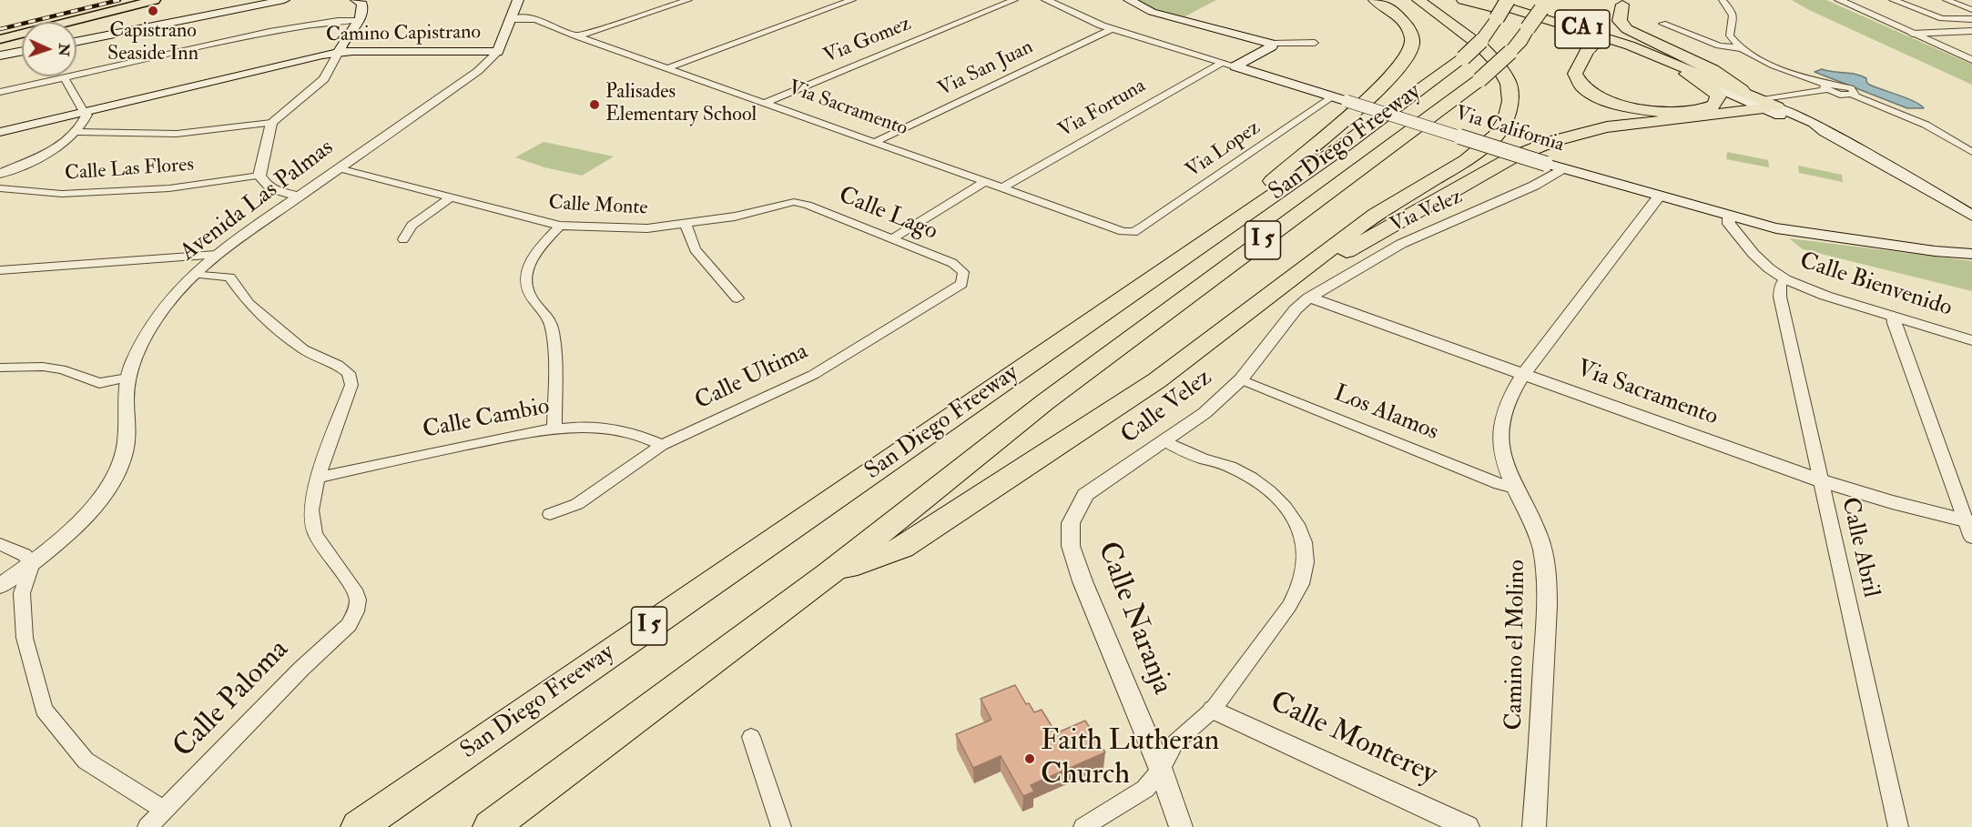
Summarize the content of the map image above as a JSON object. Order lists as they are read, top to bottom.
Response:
{
  "streets": {
    "highway": ["CA 1", "San Diego Freeway", "I 5"],
    "main road": ["Camino Capistrano", "Via California"],
    "street": [
      "Via Gomez",
      "Via San Juan",
      "Via Sacramento",
      "Via Fortuna",
      "Via Lopez",
      "Calle Las Flores",
      "Avenida Las Palmas",
      "Calle Monte",
      "Via Velez",
      "Calle Lago",
      "Calle Bienvenido",
      "Calle Ultima",
      "Calle Velez",
      "Los Alamos",
      "Calle Cambio",
      "Calle Abril",
      "Calle Naranja",
      "Camino el Molino",
      "Calle Paloma",
      "Calle Monterey"
    ]
  },
  "crossings": [
    ["Camino Capistrano", "Via Sacramento"],
    ["Camino Capistrano", "Avenida Las Palmas"],
    ["Via Gomez", "Via Sacramento"],
    ["Via San Juan", "Via Sacramento"],
    ["Via San Juan", "Via California"],
    ["Via Sacramento", "Via Fortuna"],
    ["Via Sacramento", "Via Lopez"],
    ["Via Sacramento", "Via Velez"],
    ["Via Sacramento", "Calle Velez"],
    ["Via Sacramento", "Calle Abril"],
    ["Via Sacramento", "Camino el Molino"],
    ["Via Fortuna", "Via California"],
    ["Via California", "Via Lopez"],
    ["Via California", "Via Velez"],
    ["Via California", "Calle Bienvenido"],
    ["Via California", "Camino el Molino"],
    ["Avenida Las Palmas", "Calle Monte"],
    ["Calle Monte", "Calle Lago"],
    ["Via Velez", "Calle Velez"],
    ["Calle Lago", "Calle Ultima"],
    ["Calle Bienvenido", "Calle Abril"],
    ["Calle Ultima", "Calle Cambio"],
    ["Calle Velez", "Los Alamos"],
    ["Calle Velez", "Calle Naranja"],
    ["Los Alamos", "Camino el Molino"],
    ["Calle Cambio", "Calle Paloma"]
  ],
  "places": ["Capistrano Seaside Inn", "Palisades Elementary School", "Faith Lutheran Church"],
  "north": "right"
}
